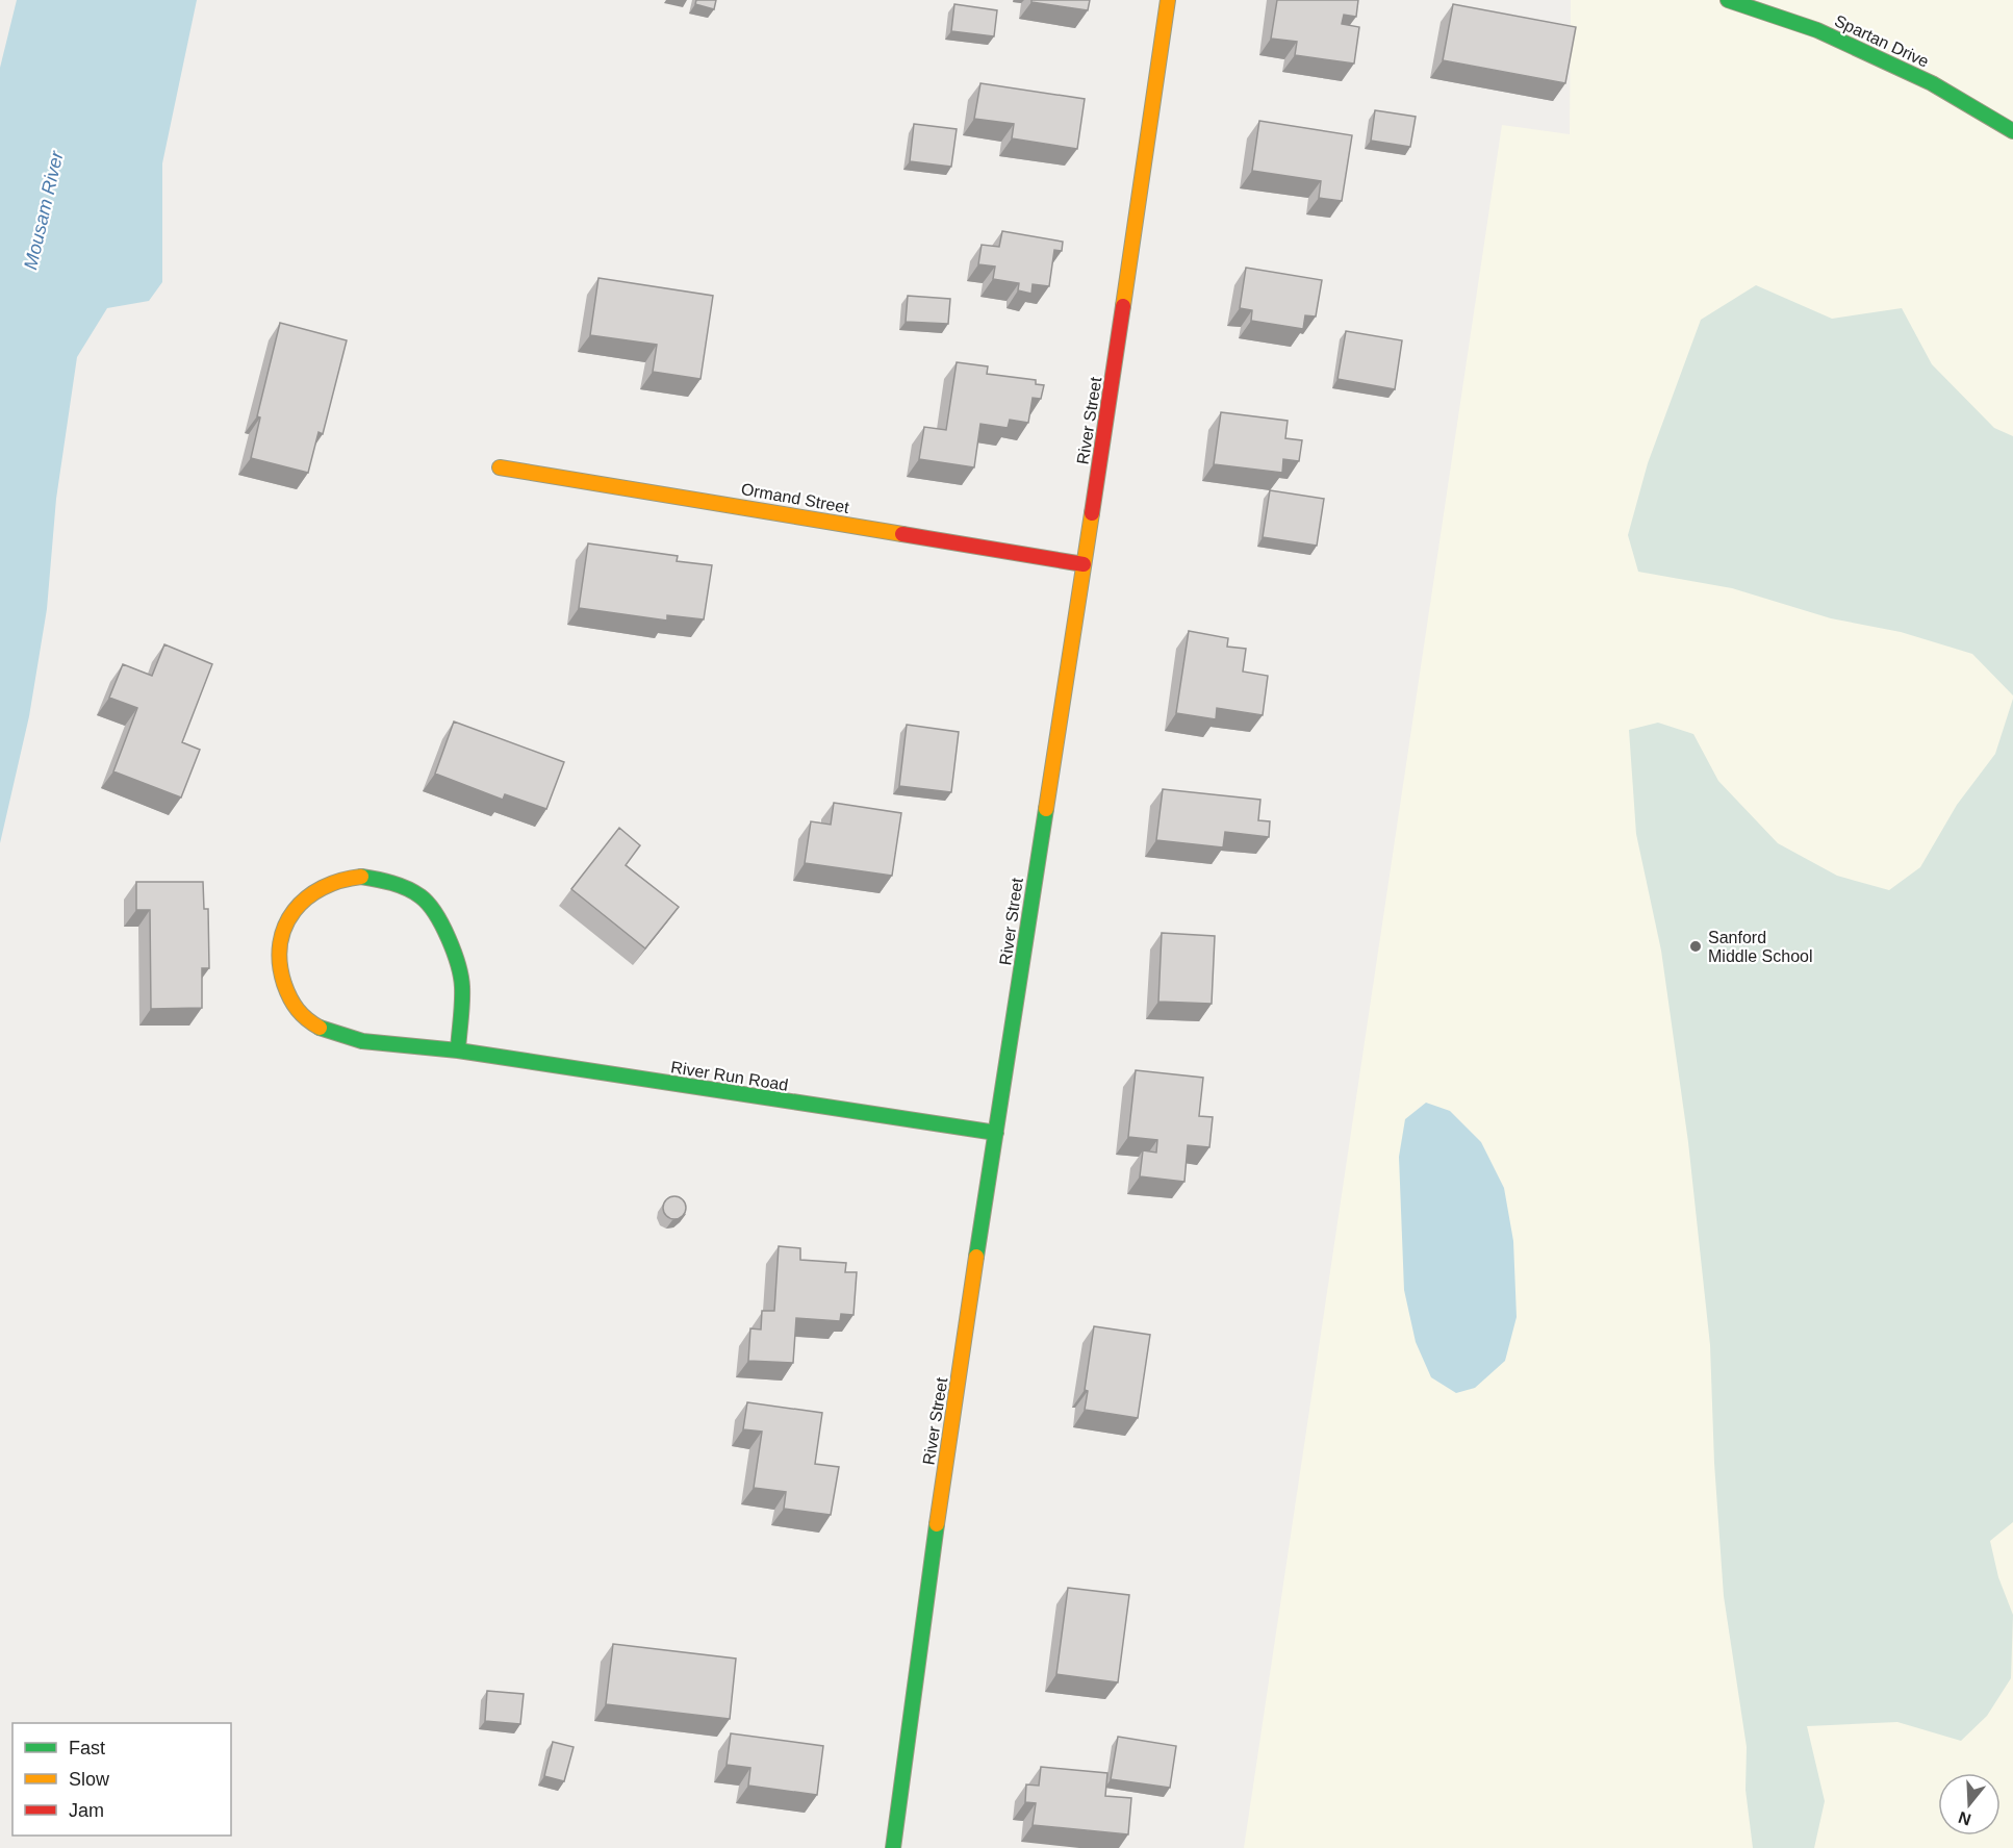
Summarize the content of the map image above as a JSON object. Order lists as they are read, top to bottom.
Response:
{
  "streets": {
    "street": [
      "Spartan Drive",
      "River Street",
      "Ormand Street",
      "River Run Road"
    ]
  },
  "crossings": [
    ["River Street", "Ormand Street"],
    ["River Street", "River Run Road"]
  ],
  "water": ["Mousam River"],
  "places": ["Sanford Middle School"],
  "legend": ["Fast", "Slow", "Jam"],
  "north": "bottom"
}
